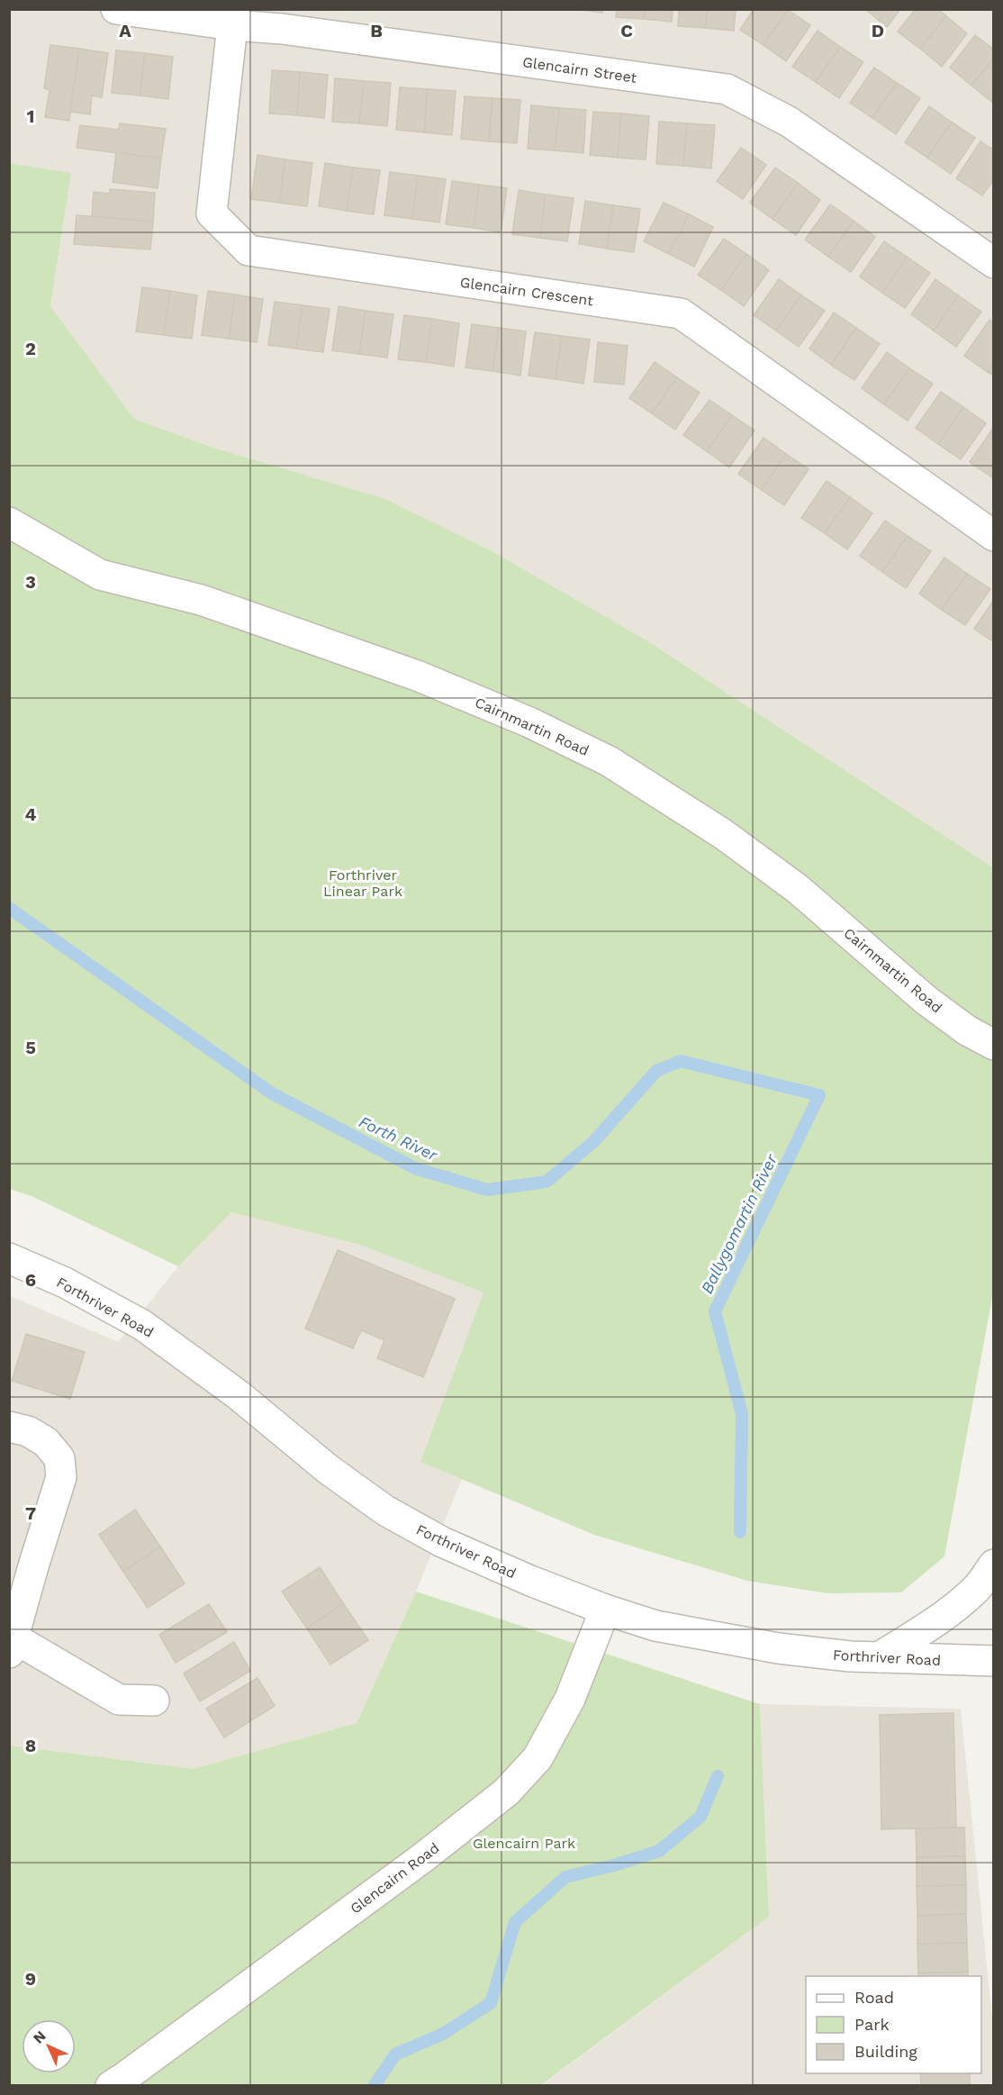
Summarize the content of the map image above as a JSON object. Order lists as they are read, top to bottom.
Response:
{
  "streets": {
    "street": [
      "Glencairn Street",
      "Glencairn Crescent",
      "Cairnmartin Road",
      "Forthriver Road",
      "Glencairn Road"
    ]
  },
  "crossings": [
    ["Glencairn Street", "Glencairn Crescent"],
    ["Forthriver Road", "Glencairn Road"]
  ],
  "water": ["Forth River", "Ballygomartin River"],
  "parks": ["Forthriver Linear Park", "Glencairn Park"],
  "legend": ["Road", "Park", "Building"],
  "north": "top left",
  "grid": {
    "columns": [
      "A",
      "B",
      "C",
      "D"
    ],
    "rows": [
      "1",
      "2",
      "3",
      "4",
      "5",
      "6",
      "7",
      "8",
      "9"
    ]
  }
}
